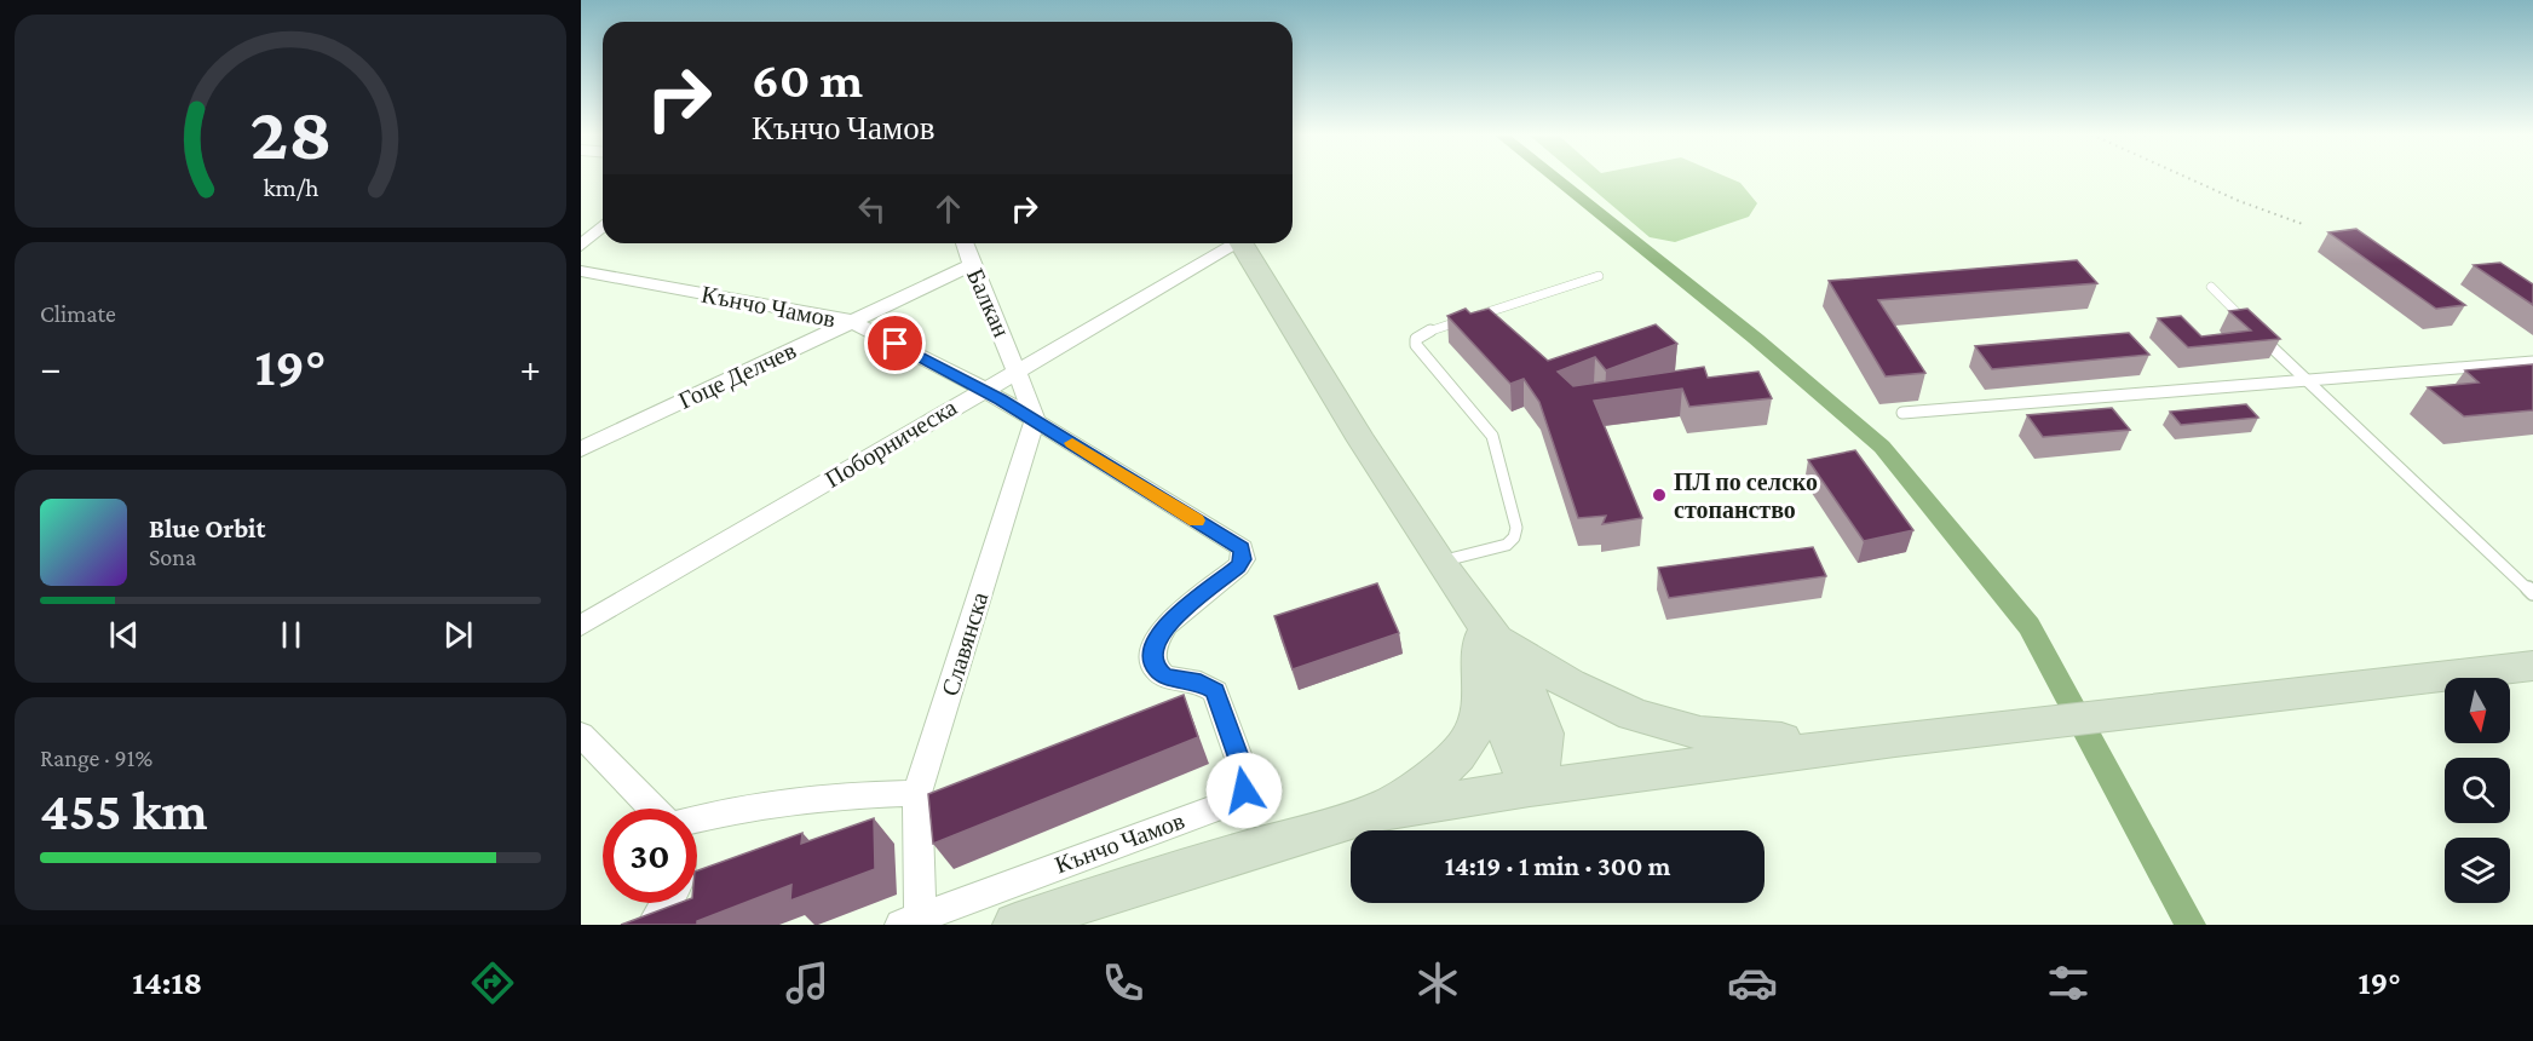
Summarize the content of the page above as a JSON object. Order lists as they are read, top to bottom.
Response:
{
  "streets": {
    "street": [
      "Балкан",
      "Кънчо Чамов",
      "Гоце Делчев",
      "Поборническа",
      "Славянска"
    ]
  },
  "crossings": [
    ["Балкан", "Гоце Делчев"],
    ["Балкан", "Поборническа"],
    ["Кънчо Чамов", "Гоце Делчев"],
    ["Кънчо Чамов", "Поборническа"],
    ["Кънчо Чамов", "Славянска"]
  ],
  "places": ["ПЛ по селско стопанство"],
  "north": "bottom",
  "page": {
    "turn": ["60 m", "Кънчо Чамов"],
    "tile": [
      "Climate",
      ["Range · 91%", "455 km"]
    ],
    "heat": ["−", "19°", "+"],
    "song": ["Blue Orbit", "Sona"],
    "limit": "30",
    "trip": "14:19 · 1 min · 300 m",
    "tabs": ["14:18", "19°"],
    "gauge": ["28", "km/h"]
  }
}
